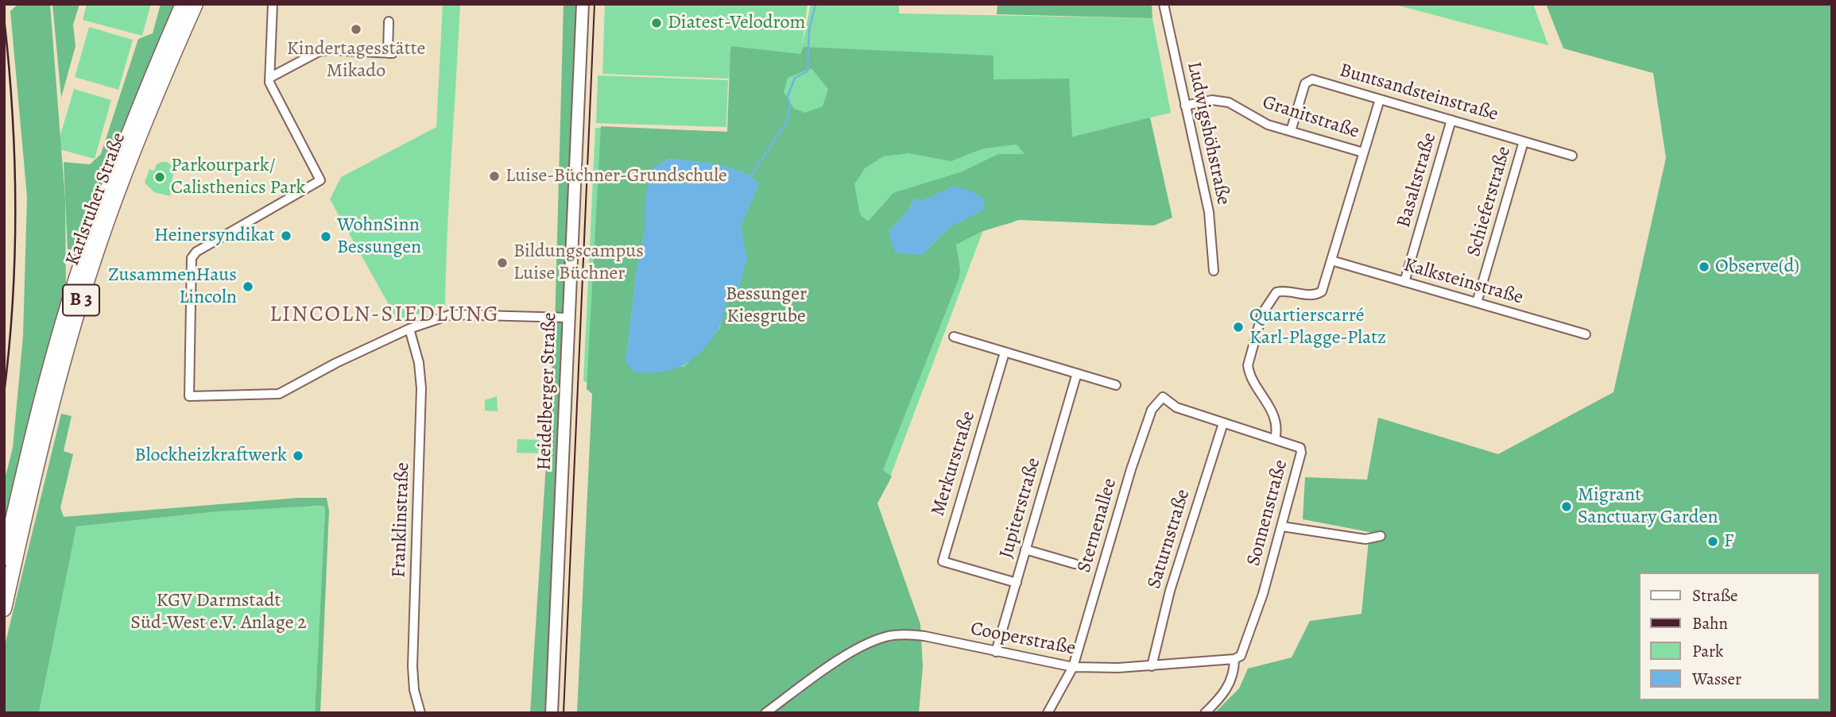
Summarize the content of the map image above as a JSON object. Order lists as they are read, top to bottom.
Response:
{
  "streets": {
    "main road": ["Karlsruher Straße", "B 3"],
    "street": [
      "Buntsandsteinstraße",
      "Granitstraße",
      "Ludwigshöhstraße",
      "Basaltstraße",
      "Schieferstraße",
      "Kalksteinstraße",
      "Heidelberger Straße",
      "Merkurstraße",
      "Jupiterstraße",
      "Sonnenstraße",
      "Franklinstraße",
      "Sternenallee",
      "Saturnstraße",
      "Cooperstraße"
    ]
  },
  "crossings": [
    ["Buntsandsteinstraße", "Granitstraße"],
    ["Buntsandsteinstraße", "Basaltstraße"],
    ["Buntsandsteinstraße", "Schieferstraße"],
    ["Granitstraße", "Ludwigshöhstraße"],
    ["Basaltstraße", "Kalksteinstraße"],
    ["Schieferstraße", "Kalksteinstraße"],
    ["Merkurstraße", "Jupiterstraße"],
    ["Jupiterstraße", "Cooperstraße"],
    ["Sonnenstraße", "Sternenallee"],
    ["Sonnenstraße", "Saturnstraße"],
    ["Sonnenstraße", "Cooperstraße"],
    ["Sternenallee", "Cooperstraße"],
    ["Saturnstraße", "Cooperstraße"]
  ],
  "districts": ["LINCOLN-SIEDLUNG"],
  "parks": ["Bessunger Kiesgrube", "KGV Darmstadt Süd-West e.V. Anlage 2"],
  "places": [
    "Diatest-Velodrom",
    "Kindertagesstätte Mikado",
    "Luise-Büchner-Grundschule",
    "Parkourpark/ Calisthenics Park",
    "Heinersyndikat",
    "WohnSinn Bessungen",
    "Bildungscampus Luise Büchner",
    "Observe(d)",
    "ZusammenHaus Lincoln",
    "Quartierscarré Karl-Plagge-Platz",
    "Blockheizkraftwerk",
    "Migrant Sanctuary Garden",
    "F"
  ],
  "legend": [
    "Straße",
    "Bahn",
    "Park",
    "Wasser"
  ]
}
